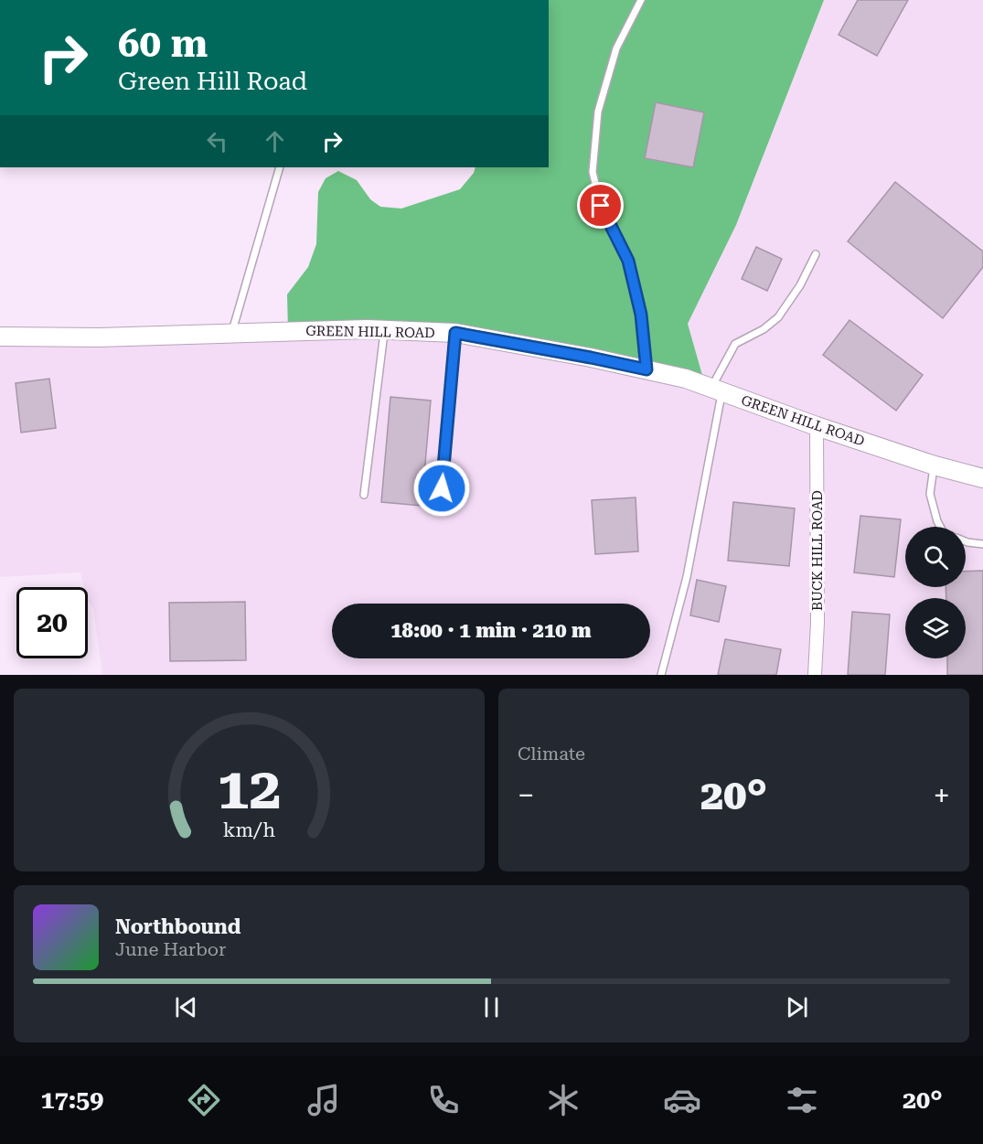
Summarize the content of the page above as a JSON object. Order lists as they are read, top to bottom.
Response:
{
  "streets": {
    "main road": ["GREEN HILL ROAD"],
    "street": ["BUCK HILL ROAD"]
  },
  "crossings": [
    ["GREEN HILL ROAD", "BUCK HILL ROAD"]
  ],
  "page": {
    "turn": ["60 m", "Green Hill Road"],
    "limit": "20",
    "trip": "18:00 · 1 min · 210 m",
    "tile": "Climate",
    "heat": ["−", "20°", "+"],
    "song": ["Northbound", "June Harbor"],
    "tabs": ["17:59", "20°"],
    "gauge": ["12", "km/h"]
  }
}
